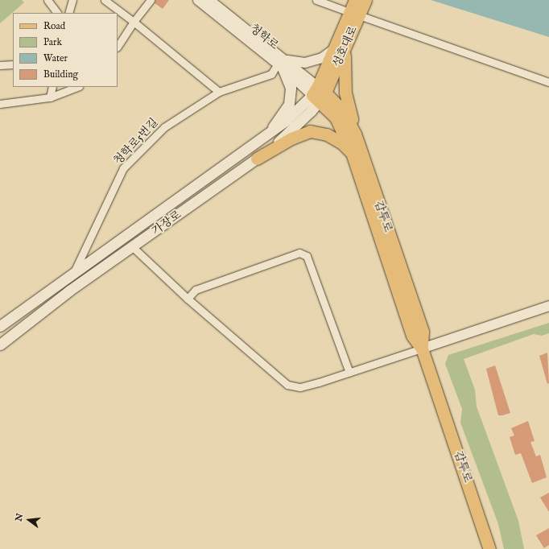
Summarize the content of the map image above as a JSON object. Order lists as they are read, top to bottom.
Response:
{
  "streets": {
    "main road": ["성호대로", "감투로", "가장로"],
    "street": ["청학로", "청학로5번길"]
  },
  "crossings": [
    ["청학로", "성호대로"],
    ["청학로", "청학로5번길"],
    ["청학로", "감투로"],
    ["청학로", "가장로"],
    ["성호대로", "감투로"],
    ["성호대로", "가장로"],
    ["청학로5번길", "가장로"],
    ["감투로", "가장로"]
  ],
  "legend": [
    "Road",
    "Park",
    "Water",
    "Building"
  ],
  "north": "left"
}
